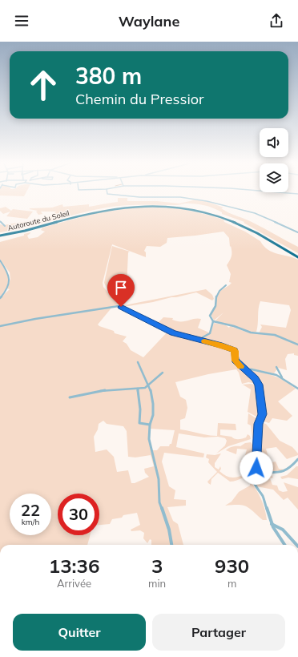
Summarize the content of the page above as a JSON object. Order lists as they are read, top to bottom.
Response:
{
  "streets": {
    "highway": ["Autoroute du Soleil"]
  },
  "page": {
    "header": "Waylane",
    "turn": ["380 m", "Chemin du Pressior"],
    "speed": "22 km/h",
    "limit": "30",
    "eta": [
      "13:36",
      "Arrivée",
      "3",
      "min",
      "930",
      "m"
    ],
    "buttons": ["Quitter", "Partager"]
  }
}
